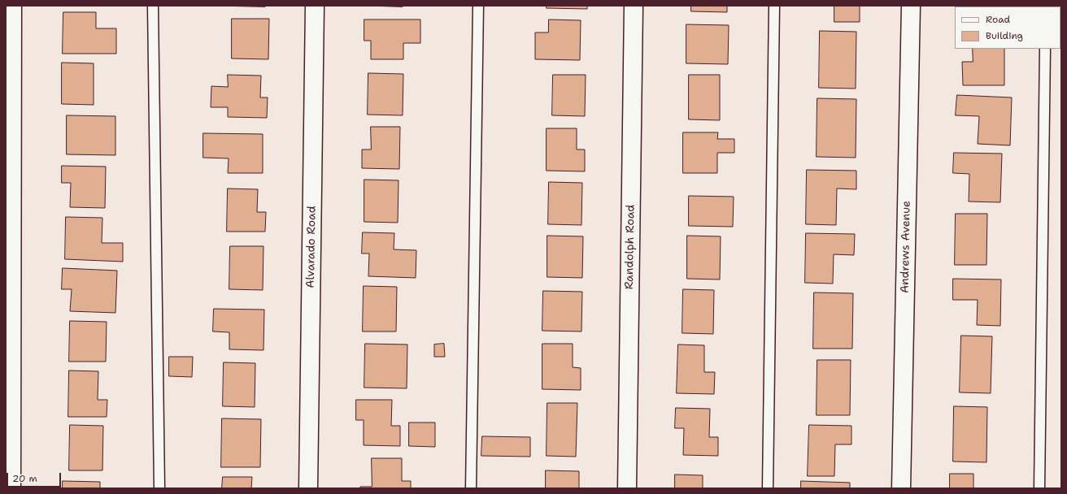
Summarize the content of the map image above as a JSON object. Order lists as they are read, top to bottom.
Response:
{
  "streets": {
    "street": ["Alvarado Road", "Randolph Road", "Andrews Avenue"]
  },
  "legend": ["Road", "Building"],
  "scale_bar": "20 m"
}
